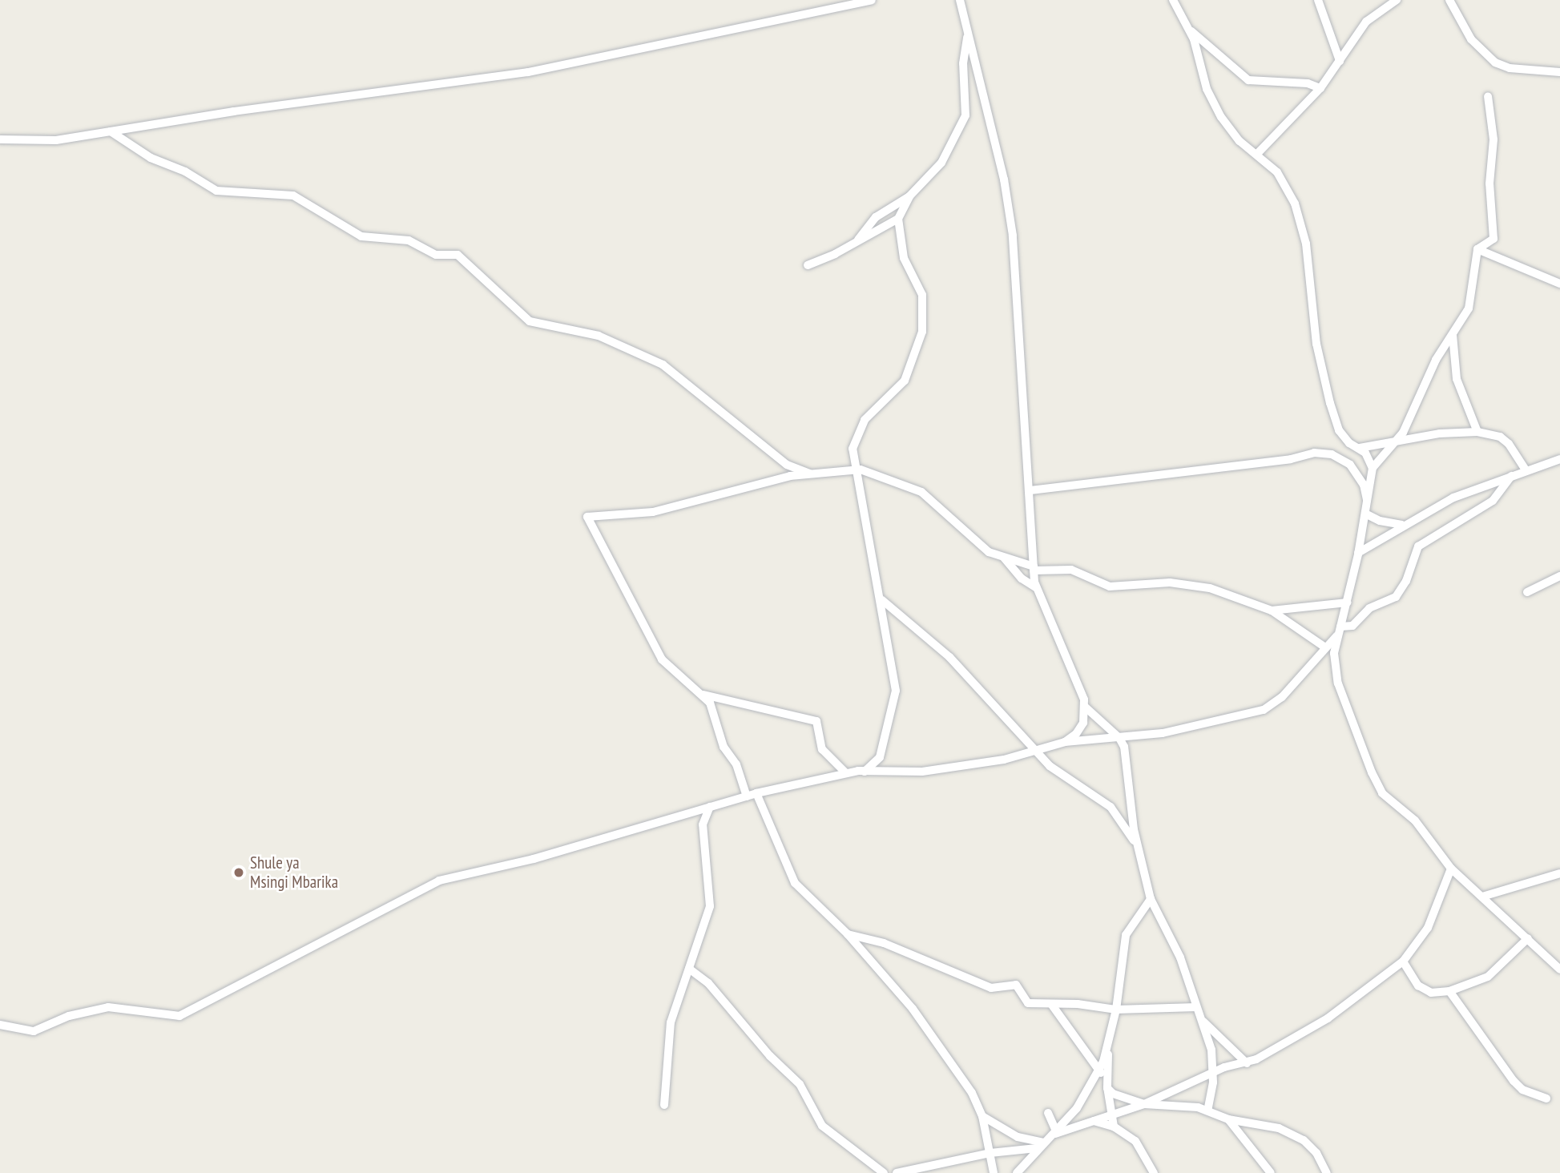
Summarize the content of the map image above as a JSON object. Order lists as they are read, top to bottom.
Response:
{
  "places": ["Shule ya Msingi Mbarika"]
}
